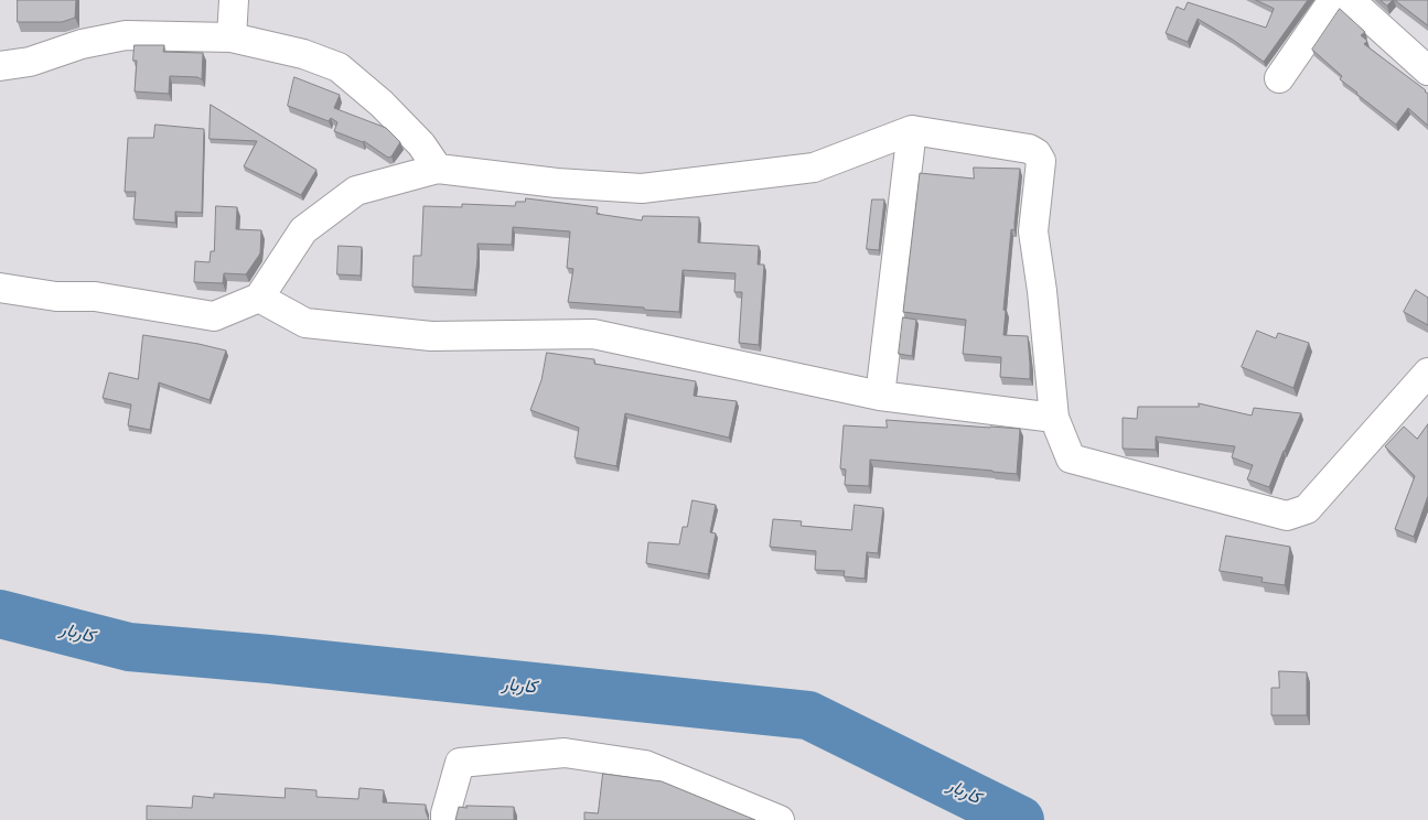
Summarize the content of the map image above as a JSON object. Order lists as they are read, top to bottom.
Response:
{
  "water": ["کاربار"]
}
